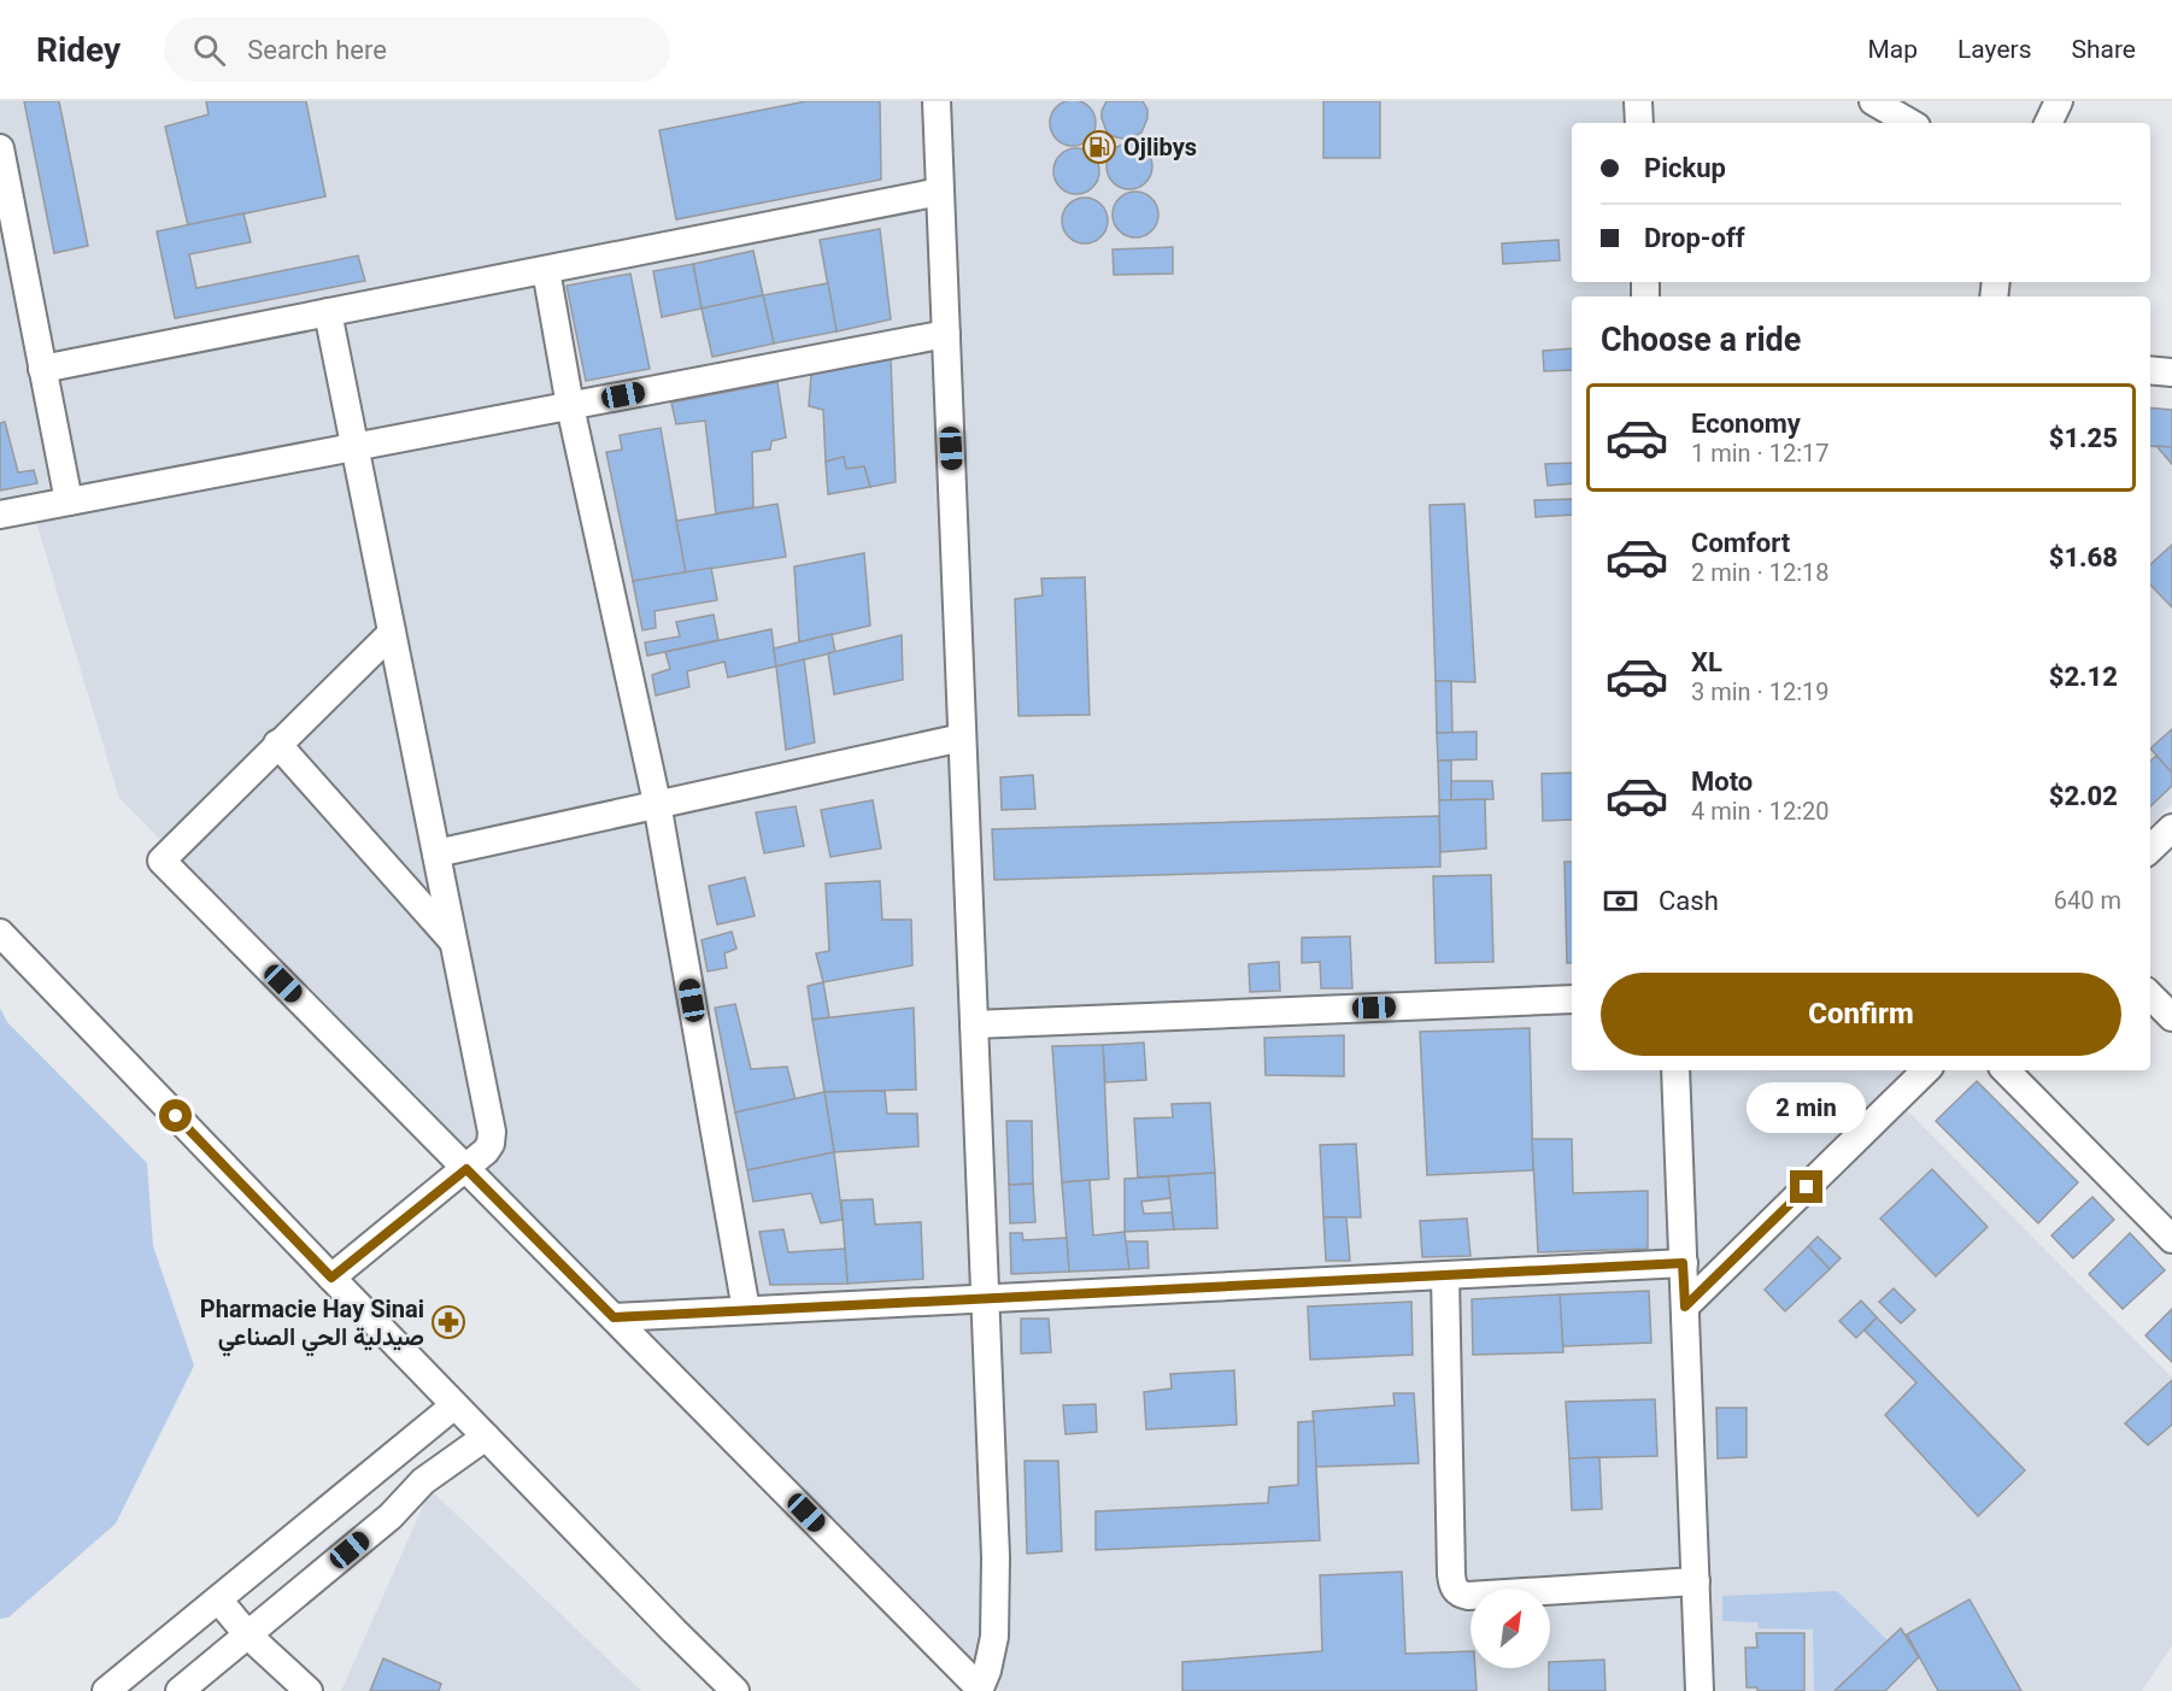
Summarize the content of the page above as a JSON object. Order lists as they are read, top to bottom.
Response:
{
  "places": {
    "fuel station": ["Ojlibys"],
    "pharmacy": ["Pharmacie Hay Sinai صيدلية الحي الصناعي"]
  },
  "north": "top right",
  "page": {
    "header": "Ridey",
    "search": "Search here",
    "nav": ["Map", "Layers", "Share"],
    "banner": ["Pickup", "Drop-off"],
    "heading": "Choose a ride",
    "list": [
      {
        "name": "Economy",
        "note": "1 min · 12:17",
        "value": "$1.25"
      },
      {
        "name": "Comfort",
        "note": "2 min · 12:18",
        "value": "$1.68"
      },
      {
        "name": "XL",
        "note": "3 min · 12:19",
        "value": "$2.12"
      },
      {
        "name": "Moto",
        "note": "4 min · 12:20",
        "value": "$2.02"
      }
    ],
    "pay": ["Cash", "640 m"],
    "buttons": "Confirm",
    "bubble": "2 min"
  }
}
